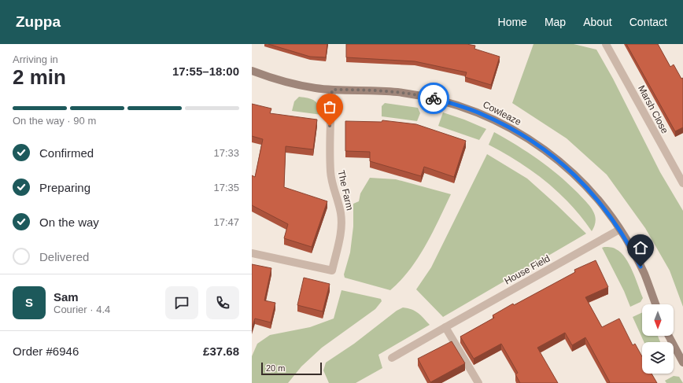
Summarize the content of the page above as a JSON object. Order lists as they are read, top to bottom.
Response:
{
  "streets": {
    "main road": ["Cowleaze"],
    "street": ["Marsh Close", "The Farm", "House Field"]
  },
  "crossings": [
    ["Cowleaze", "The Farm"],
    ["Cowleaze", "House Field"]
  ],
  "scale_bar": "20 m",
  "north": "bottom",
  "page": {
    "header": "Zuppa",
    "nav": [
      "Home",
      "Map",
      "About",
      "Contact"
    ],
    "heading": ["2 min", "Arriving in", "17:55–18:00"],
    "panel": [
      "Sam",
      "Courier · 4.4",
      "Order #6946",
      "£37.68"
    ],
    "bar": "On the way · 90 m",
    "list": [
      ["Confirmed", "17:33"],
      ["Preparing", "17:35"],
      ["On the way", "17:47"],
      "Delivered"
    ],
    "round": "S",
    "scale": "20 m"
  }
}
